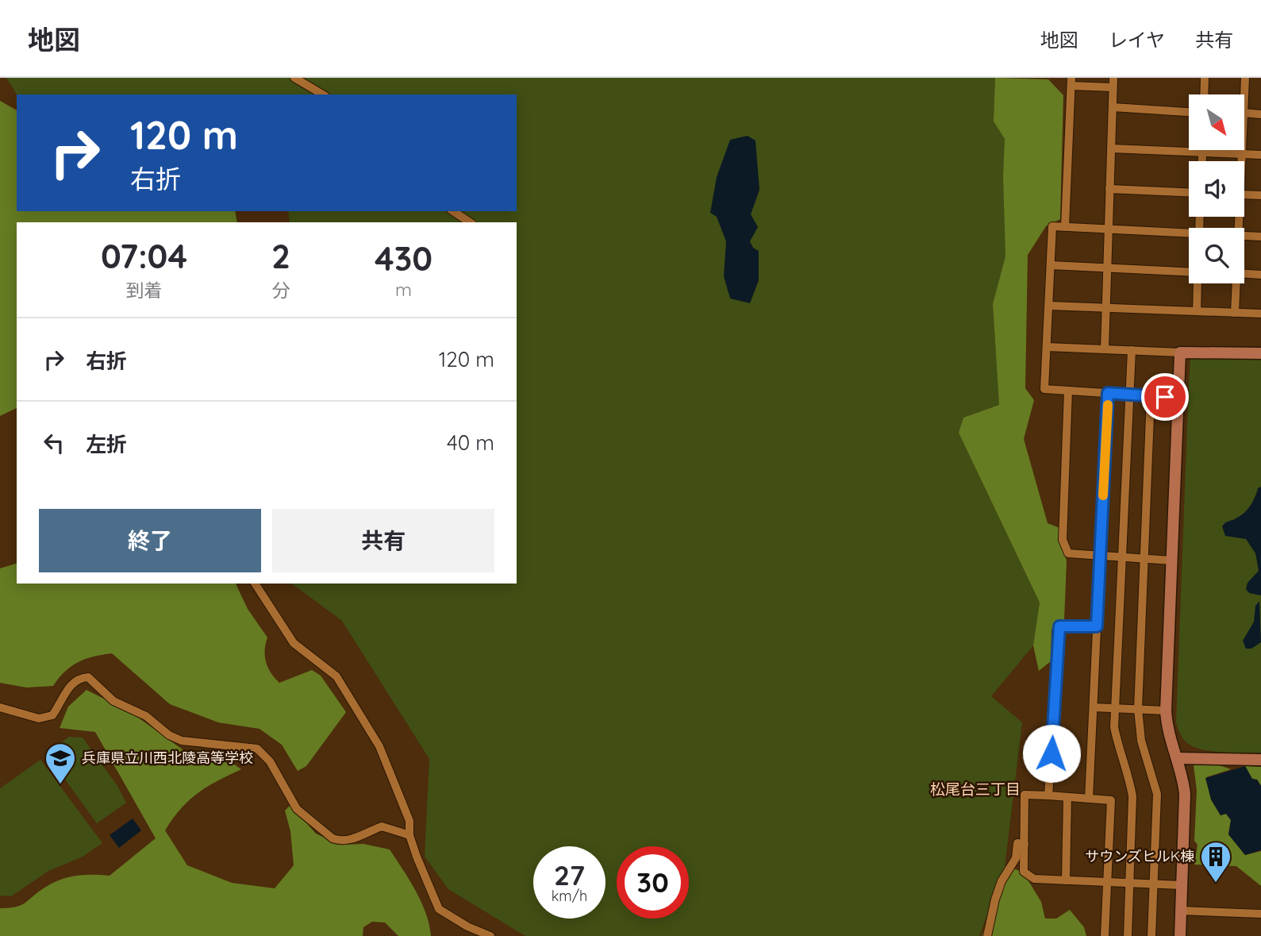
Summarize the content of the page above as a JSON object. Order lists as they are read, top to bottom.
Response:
{
  "districts": ["松尾台三丁目"],
  "places": {
    "school or university": ["兵庫県立川西北陵高等学校"],
    "building": ["サウンズヒルK棟"]
  },
  "north": "bottom right",
  "page": {
    "header": "地図",
    "nav": ["地図", "レイヤ", "共有"],
    "turn": ["120 m", "右折"],
    "eta": [
      "07:04",
      "到着",
      "2",
      "分",
      "430",
      "m"
    ],
    "list": [
      {
        "name": "右折",
        "value": "120 m"
      },
      {
        "name": "左折",
        "value": "40 m"
      }
    ],
    "buttons": ["終了", "共有"],
    "speed": "27 km/h",
    "limit": "30"
  }
}
